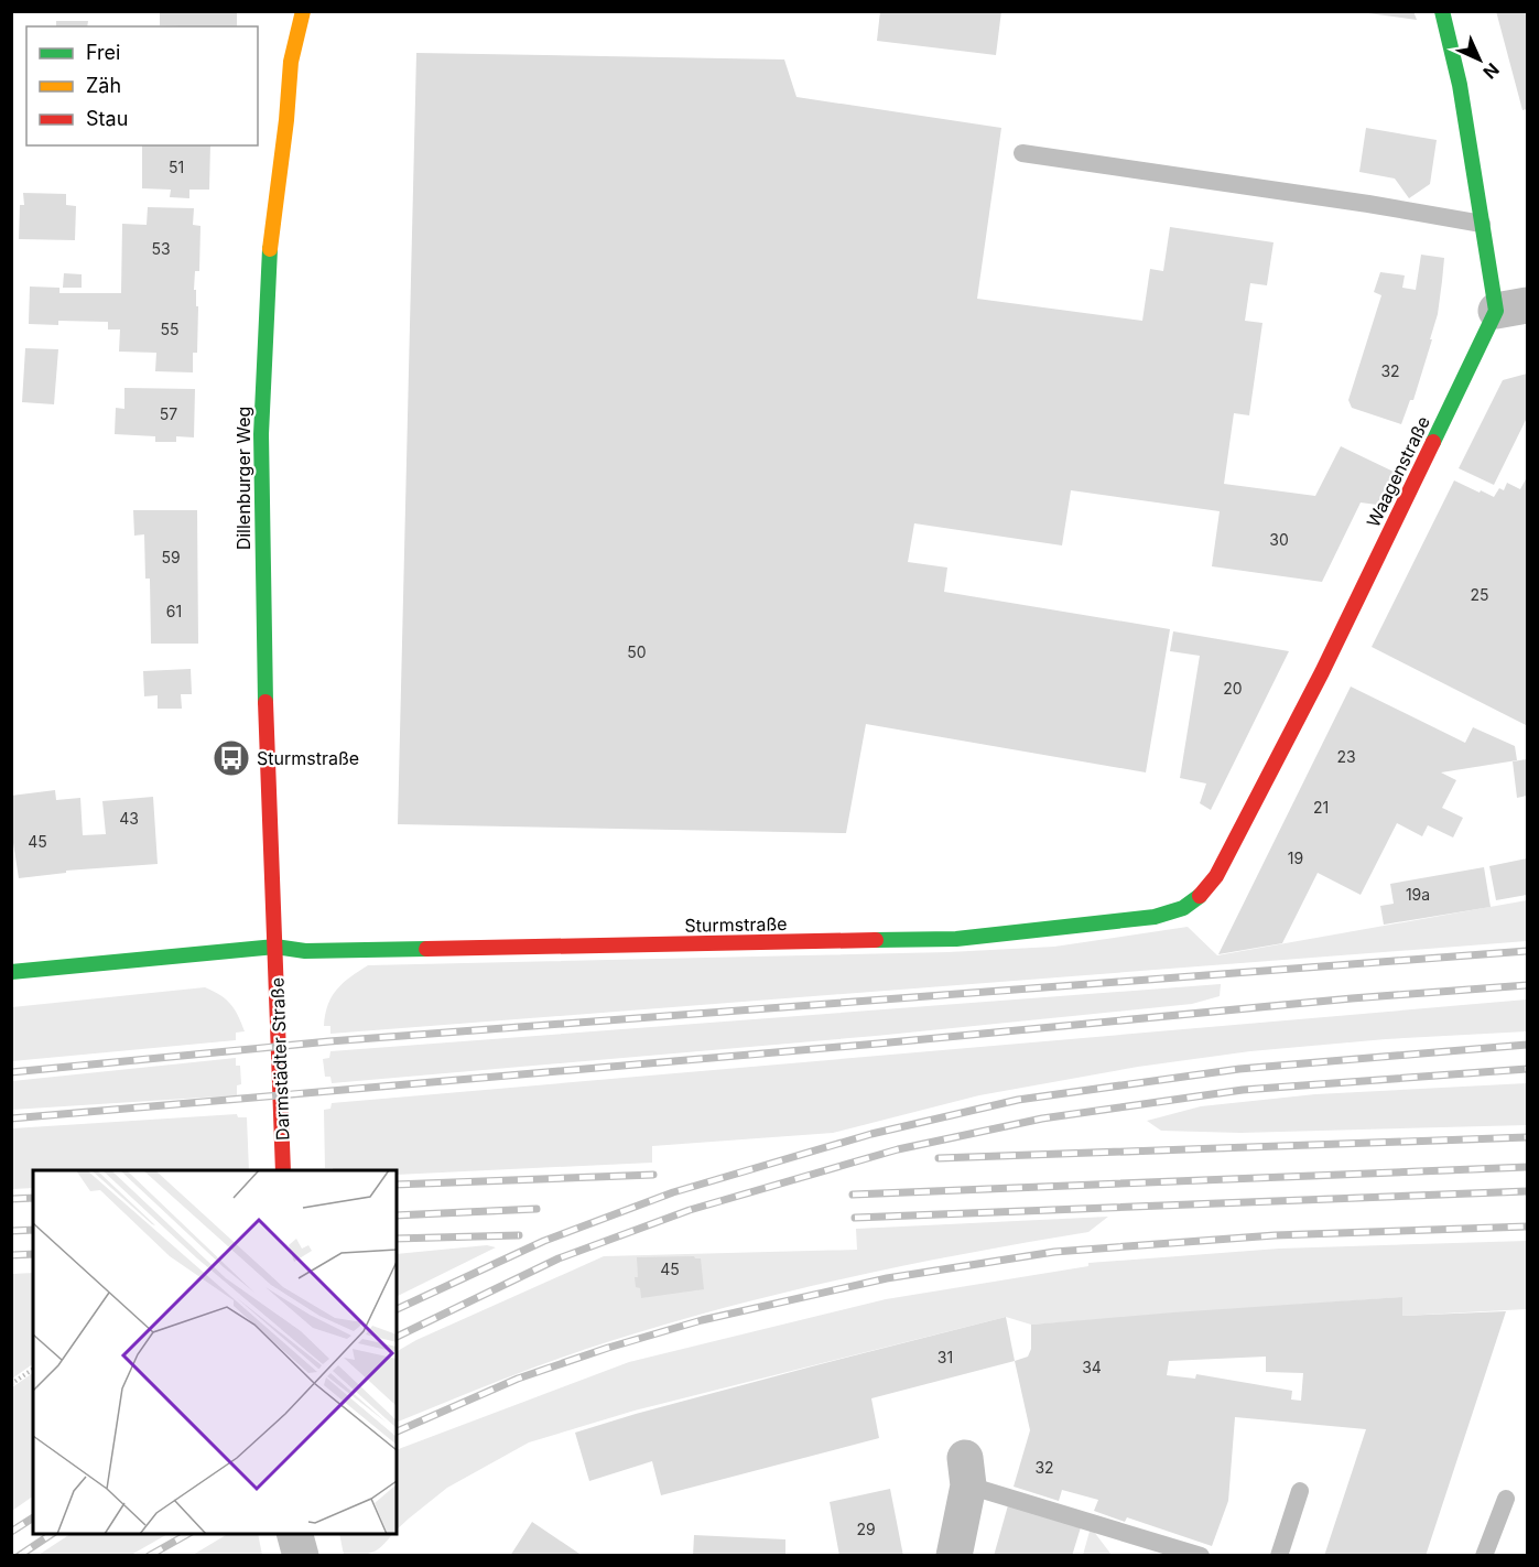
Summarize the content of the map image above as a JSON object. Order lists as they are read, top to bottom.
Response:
{
  "streets": {
    "street": [
      "Waagenstraße",
      "Dillenburger Weg",
      "Sturmstraße",
      "Darmstädter Straße"
    ]
  },
  "crossings": [
    ["Waagenstraße", "Sturmstraße"],
    ["Dillenburger Weg", "Sturmstraße"],
    ["Dillenburger Weg", "Darmstädter Straße"],
    ["Sturmstraße", "Darmstädter Straße"]
  ],
  "places": {
    "bus stop": ["Sturmstraße"]
  },
  "house_numbers": [
    "51",
    "53",
    "55",
    "32",
    "57",
    "30",
    "59",
    "25",
    "61",
    "50",
    "20",
    "23",
    "21",
    "43",
    "45",
    "19",
    "19a",
    "45",
    "31",
    "34",
    "32",
    "29"
  ],
  "legend": ["Frei", "Zäh", "Stau"],
  "north": "bottom right"
}
